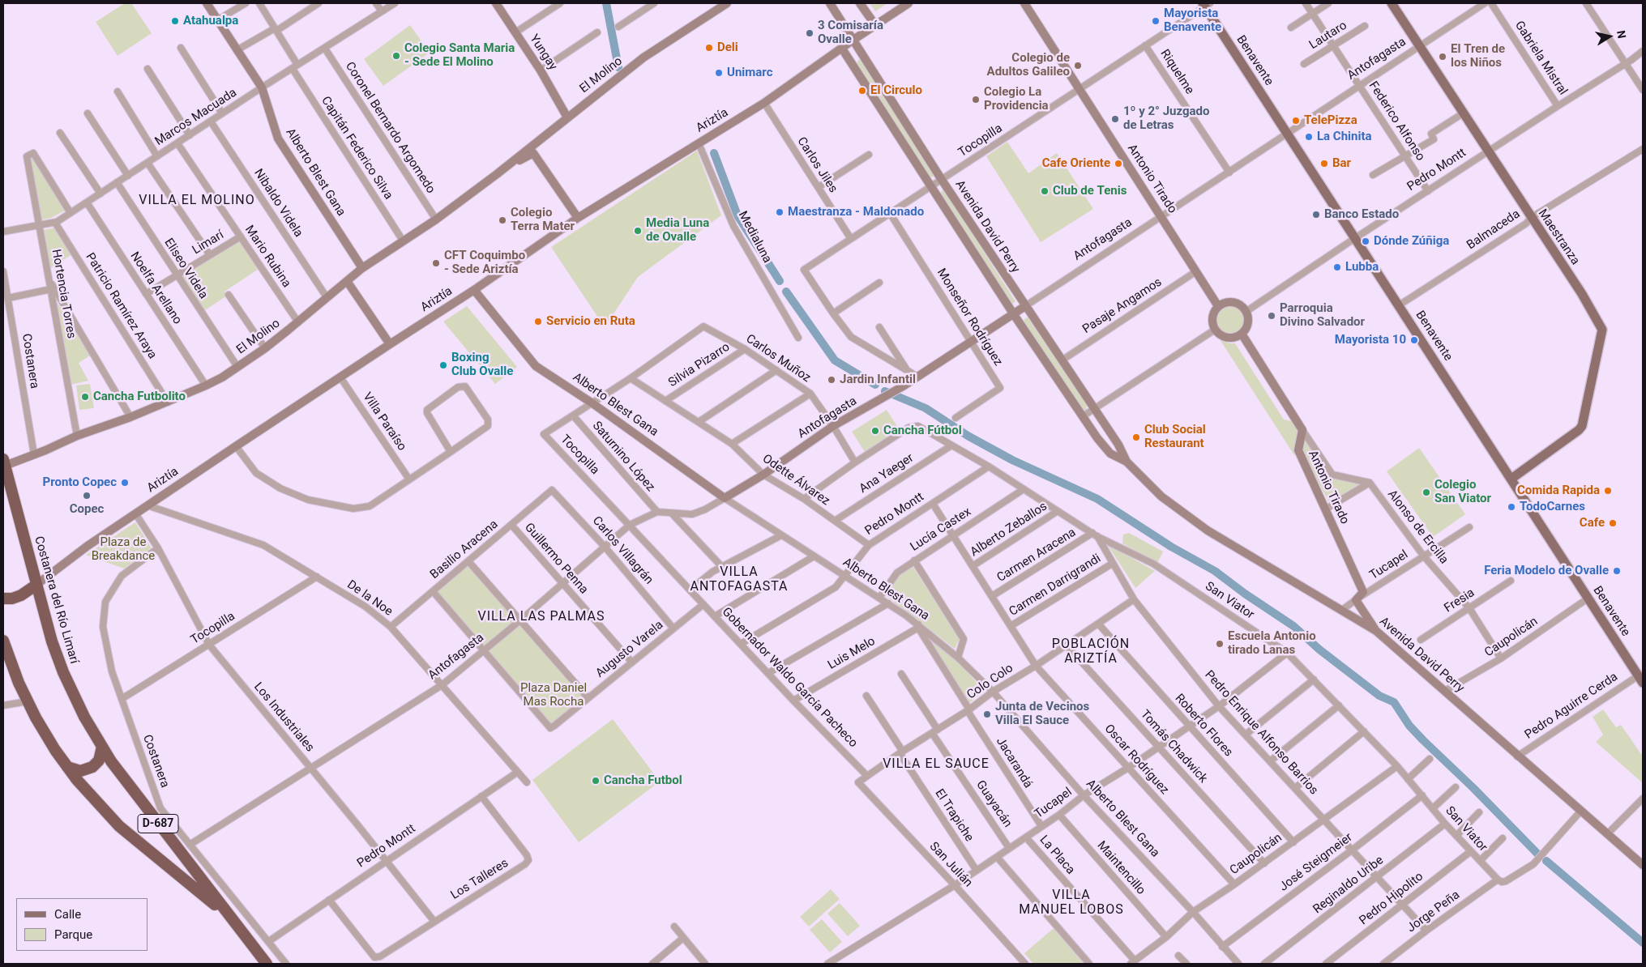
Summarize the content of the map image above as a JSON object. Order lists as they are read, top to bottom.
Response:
{
  "streets": {
    "highway": ["Costanera del Río Limarí", "D-687"],
    "main road": [
      "Yungay",
      "Antofagasta",
      "Benavente",
      "El Molino",
      "Ariztía",
      "Alberto Blest Gana",
      "Antonio Tirado",
      "Avenida David Perry",
      "Maestranza"
    ],
    "street": [
      "Lautaro",
      "Gabriela Mistral",
      "Riquelme",
      "Marcos Macuada",
      "Federico Alfonso",
      "Coronel Bernardo Argomedo",
      "Tocopilla",
      "Capitán Federico Silva",
      "Carlos Jiles",
      "Pedro Montt",
      "Nibaldo Videla",
      "Balmaceda",
      "Medialuna",
      "Limarí",
      "Mario Rubina",
      "Eliseo Videla",
      "Noelfa Arellano",
      "Hortencia Torres",
      "Patricio Ramírez Araya",
      "Pasaje Angamos",
      "Monseñor Rodríguez",
      "Carlos Muñoz",
      "Costanera",
      "Silvia Pizarro",
      "Villa Paraíso",
      "Saturnino López",
      "Ana Yaeger",
      "Odette Álvarez",
      "Alonso de Ercilla",
      "Lucía Castex",
      "Alberto Zeballos",
      "Basilio Aracena",
      "Carlos Villagrán",
      "Carmen Aracena",
      "Guillermo Penna",
      "Tucapel",
      "Carmen Darrigrandi",
      "De la Noe",
      "San Viator",
      "Fresia",
      "Caupolicán",
      "Augusto Varela",
      "Luis Melo",
      "Gobernador Waldo García Pacheco",
      "Colo Colo",
      "Pedro Aguirre Cerda",
      "Los Industriales",
      "Roberto Flores",
      "Pedro Enrique Alfonso Barrios",
      "Tomás Chadwick",
      "Oscar Rodríguez",
      "Jacarandá",
      "Guayacán",
      "El Trapiche",
      "La Placa",
      "José Steigmeier",
      "San Julián",
      "Maintencillo",
      "Los Talleres",
      "Reginaldo Uribe",
      "Pedro Hipolito",
      "Jorge Peña"
    ]
  },
  "crossings": [
    ["Lautaro", "Federico Alfonso"],
    ["Yungay", "El Molino"],
    ["Gabriela Mistral", "Pedro Montt"],
    ["Antofagasta", "Benavente"],
    ["Antofagasta", "Riquelme"],
    ["Antofagasta", "Federico Alfonso"],
    ["Antofagasta", "Tocopilla"],
    ["Antofagasta", "Alberto Blest Gana"],
    ["Antofagasta", "Antonio Tirado"],
    ["Antofagasta", "Avenida David Perry"],
    ["Antofagasta", "Maestranza"],
    ["Antofagasta", "Monseñor Rodríguez"],
    ["Antofagasta", "Carlos Muñoz"],
    ["Antofagasta", "Costanera"],
    ["Antofagasta", "Saturnino López"],
    ["Antofagasta", "Odette Álvarez"],
    ["Antofagasta", "Carlos Villagrán"],
    ["Antofagasta", "Guillermo Penna"],
    ["Antofagasta", "De la Noe"],
    ["Antofagasta", "Augusto Varela"],
    ["Antofagasta", "Gobernador Waldo García Pacheco"],
    ["Antofagasta", "Los Industriales"],
    ["Benavente", "Tocopilla"],
    ["Benavente", "Pedro Montt"],
    ["Benavente", "Balmaceda"],
    ["Benavente", "Maestranza"],
    ["Benavente", "Caupolicán"],
    ["Benavente", "Pedro Aguirre Cerda"],
    ["Riquelme", "Tocopilla"],
    ["El Molino", "Ariztía"],
    ["El Molino", "Coronel Bernardo Argomedo"],
    ["El Molino", "Capitán Federico Silva"],
    ["El Molino", "Alberto Blest Gana"],
    ["El Molino", "Nibaldo Videla"],
    ["El Molino", "Mario Rubina"],
    ["El Molino", "Eliseo Videla"],
    ["El Molino", "Noelfa Arellano"],
    ["El Molino", "Hortencia Torres"],
    ["El Molino", "Patricio Ramírez Araya"],
    ["El Molino", "Costanera"],
    ["El Molino", "Costanera del Río Limarí"],
    ["Marcos Macuada", "Coronel Bernardo Argomedo"],
    ["Marcos Macuada", "Capitán Federico Silva"],
    ["Marcos Macuada", "Alberto Blest Gana"],
    ["Marcos Macuada", "Nibaldo Videla"],
    ["Marcos Macuada", "Mario Rubina"],
    ["Marcos Macuada", "Eliseo Videla"],
    ["Marcos Macuada", "Noelfa Arellano"],
    ["Marcos Macuada", "Hortencia Torres"],
    ["Marcos Macuada", "Patricio Ramírez Araya"],
    ["Ariztía", "Carlos Jiles"],
    ["Ariztía", "Alberto Blest Gana"],
    ["Ariztía", "Avenida David Perry"],
    ["Ariztía", "Medialuna"],
    ["Ariztía", "Villa Paraíso"],
    ["Ariztía", "De la Noe"],
    ["Ariztía", "Costanera del Río Limarí"],
    ["Ariztía", "Los Industriales"],
    ["Federico Alfonso", "Pedro Montt"],
    ["Tocopilla", "Carlos Jiles"],
    ["Tocopilla", "Alberto Blest Gana"],
    ["Tocopilla", "Antonio Tirado"],
    ["Tocopilla", "Avenida David Perry"],
    ["Tocopilla", "Monseñor Rodríguez"],
    ["Tocopilla", "Carlos Muñoz"],
    ["Tocopilla", "Costanera"],
    ["Tocopilla", "Saturnino López"],
    ["Tocopilla", "Odette Álvarez"],
    ["Tocopilla", "De la Noe"],
    ["Tocopilla", "Gobernador Waldo García Pacheco"],
    ["Tocopilla", "Los Industriales"],
    ["Pedro Montt", "Alberto Blest Gana"],
    ["Pedro Montt", "Antonio Tirado"],
    ["Pedro Montt", "Maestranza"],
    ["Pedro Montt", "Costanera"],
    ["Pedro Montt", "Odette Álvarez"],
    ["Pedro Montt", "De la Noe"],
    ["Pedro Montt", "San Viator"],
    ["Pedro Montt", "Gobernador Waldo García Pacheco"],
    ["Pedro Montt", "Los Industriales"],
    ["Pedro Montt", "Oscar Rodríguez"],
    ["Pedro Montt", "Los Talleres"],
    ["Alberto Blest Gana", "Lucía Castex"],
    ["Alberto Blest Gana", "Tucapel"],
    ["Alberto Blest Gana", "Caupolicán"],
    ["Alberto Blest Gana", "Luis Melo"],
    ["Alberto Blest Gana", "Colo Colo"],
    ["Alberto Blest Gana", "Jacarandá"],
    ["Alberto Blest Gana", "José Steigmeier"],
    ["Antonio Tirado", "Pasaje Angamos"],
    ["Antonio Tirado", "Tucapel"],
    ["Avenida David Perry", "Pasaje Angamos"],
    ["Avenida David Perry", "Tucapel"],
    ["Avenida David Perry", "Caupolicán"],
    ["Avenida David Perry", "Pedro Aguirre Cerda"],
    ["Avenida David Perry", "Jorge Peña"],
    ["Balmaceda", "Maestranza"],
    ["Limarí", "Mario Rubina"],
    ["Limarí", "Eliseo Videla"],
    ["Limarí", "Noelfa Arellano"],
    ["Carlos Muñoz", "Silvia Pizarro"],
    ["Carlos Muñoz", "San Viator"],
    ["Costanera", "Los Industriales"],
    ["Silvia Pizarro", "Odette Álvarez"],
    ["Ana Yaeger", "Odette Álvarez"],
    ["Ana Yaeger", "San Viator"],
    ["Alonso de Ercilla", "Tucapel"],
    ["Alonso de Ercilla", "Fresia"],
    ["Alonso de Ercilla", "Caupolicán"],
    ["Lucía Castex", "San Viator"],
    ["Lucía Castex", "Oscar Rodríguez"],
    ["Alberto Zeballos", "San Viator"],
    ["Alberto Zeballos", "Oscar Rodríguez"],
    ["Basilio Aracena", "Carlos Villagrán"],
    ["Basilio Aracena", "Guillermo Penna"],
    ["Basilio Aracena", "De la Noe"],
    ["Carlos Villagrán", "Augusto Varela"],
    ["Carmen Aracena", "San Viator"],
    ["Carmen Aracena", "Pedro Enrique Alfonso Barrios"],
    ["Carmen Aracena", "Oscar Rodríguez"],
    ["Guillermo Penna", "Augusto Varela"],
    ["Tucapel", "San Viator"],
    ["Tucapel", "Roberto Flores"],
    ["Tucapel", "Pedro Enrique Alfonso Barrios"],
    ["Tucapel", "Tomás Chadwick"],
    ["Tucapel", "Oscar Rodríguez"],
    ["Tucapel", "Jacarandá"],
    ["Tucapel", "Guayacán"],
    ["Tucapel", "El Trapiche"],
    ["Tucapel", "La Placa"],
    ["Tucapel", "San Julián"],
    ["Tucapel", "Maintencillo"],
    ["Carmen Darrigrandi", "Pedro Enrique Alfonso Barrios"],
    ["Carmen Darrigrandi", "Oscar Rodríguez"],
    ["San Viator", "Caupolicán"],
    ["San Viator", "Pedro Enrique Alfonso Barrios"],
    ["San Viator", "José Steigmeier"],
    ["San Viator", "Reginaldo Uribe"],
    ["San Viator", "Pedro Hipolito"],
    ["San Viator", "Jorge Peña"],
    ["Caupolicán", "Roberto Flores"],
    ["Caupolicán", "Pedro Enrique Alfonso Barrios"],
    ["Caupolicán", "Tomás Chadwick"],
    ["Caupolicán", "Oscar Rodríguez"],
    ["Caupolicán", "La Placa"],
    ["Caupolicán", "Maintencillo"],
    ["Augusto Varela", "Gobernador Waldo García Pacheco"],
    ["Luis Melo", "Gobernador Waldo García Pacheco"],
    ["Luis Melo", "Jacarandá"],
    ["Gobernador Waldo García Pacheco", "Colo Colo"],
    ["Colo Colo", "Roberto Flores"],
    ["Colo Colo", "Pedro Enrique Alfonso Barrios"],
    ["Colo Colo", "Tomás Chadwick"],
    ["Colo Colo", "Oscar Rodríguez"],
    ["Colo Colo", "Jacarandá"],
    ["Colo Colo", "Guayacán"],
    ["Colo Colo", "El Trapiche"],
    ["Colo Colo", "San Julián"],
    ["Los Industriales", "Los Talleres"],
    ["Pedro Enrique Alfonso Barrios", "José Steigmeier"],
    ["Pedro Enrique Alfonso Barrios", "Reginaldo Uribe"],
    ["Pedro Enrique Alfonso Barrios", "Pedro Hipolito"],
    ["Pedro Enrique Alfonso Barrios", "Jorge Peña"]
  ],
  "districts": [
    "VILLA EL MOLINO",
    "VILLA ANTOFAGASTA",
    "VILLA LAS PALMAS",
    "POBLACIÓN ARIZTÍA",
    "VILLA EL SAUCE",
    "VILLA MANUEL LOBOS"
  ],
  "parks": ["Plaza de Breakdance", "Plaza Daniel Mas Rocha"],
  "places": [
    "Atahualpa",
    "Mayorista Benavente",
    "3 Comisaría Ovalle",
    "Deli",
    "Colegio Santa Maria - Sede El Molino",
    "El Tren de los Niños",
    "Colegio de Adultos Galileo",
    "Unimarc",
    "El Circulo",
    "Colegio La Providencia",
    "1º y 2° Juzgado de Letras",
    "TelePizza",
    "La Chinita",
    "Cafe Oriente",
    "Bar",
    "Club de Tenis",
    "Maestranza - Maldonado",
    "Banco Estado",
    "Colegio Terra Mater",
    "Media Luna de Ovalle",
    "Dónde Zúñiga",
    "CFT Coquimbo - Sede Ariztía",
    "Lubba",
    "Parroquia Divino Salvador",
    "Servicio en Ruta",
    "Mayorista 10",
    "Boxing Club Ovalle",
    "Jardin Infantil",
    "Cancha Futbolito",
    "Cancha Fútbol",
    "Club Social Restaurant",
    "Pronto Copec",
    "Comida Rapida",
    "Colegio San Viator",
    "Copec",
    "TodoCarnes",
    "Cafe",
    "Feria Modelo de Ovalle",
    "Escuela Antonio tirado Lanas",
    "Junta de Vecinos Villa El Sauce",
    "Cancha Futbol"
  ],
  "legend": ["Calle", "Parque"],
  "north": "right"
}
